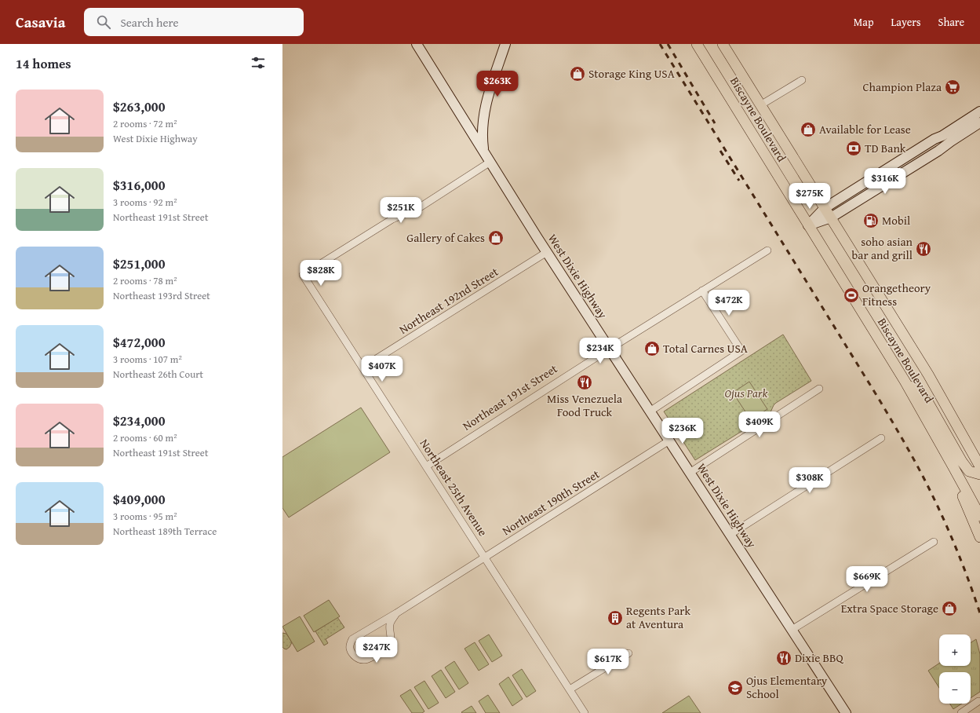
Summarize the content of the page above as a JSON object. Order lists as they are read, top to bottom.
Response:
{
  "streets": {
    "main road": ["Biscayne Boulevard"],
    "street": [
      "West Dixie Highway",
      "Northeast 192nd Street",
      "Northeast 191st Street",
      "Northeast 25th Avenue",
      "Northeast 190th Street"
    ]
  },
  "crossings": [
    ["West Dixie Highway", "Northeast 192nd Street"],
    ["West Dixie Highway", "Northeast 191st Street"],
    ["West Dixie Highway", "Northeast 25th Avenue"],
    ["West Dixie Highway", "Northeast 190th Street"],
    ["Northeast 192nd Street", "Northeast 25th Avenue"],
    ["Northeast 191st Street", "Northeast 25th Avenue"],
    ["Northeast 25th Avenue", "Northeast 190th Street"]
  ],
  "parks": ["Ojus Park"],
  "places": {
    "shop": [
      "Storage King USA",
      "Available for Lease",
      "Gallery of Cakes",
      "Total Carnes USA",
      "Extra Space Storage"
    ],
    "supermarket": ["Champion Plaza"],
    "bank": ["TD Bank"],
    "fuel station": ["Mobil"],
    "restaurant": ["soho asian bar and grill", "Miss Venezuela Food Truck", "Dixie BBQ"],
    "sports": ["Orangetheory Fitness"],
    "building": ["Regents Park at Aventura"],
    "school or university": ["Ojus Elementary School"]
  },
  "page": {
    "header": "Casavia",
    "search": "Search here",
    "nav": ["Map", "Layers", "Share"],
    "heading": "14 homes",
    "price": [
      "$263K",
      "$316K",
      "$275K",
      "$251K",
      "$828K",
      "$472K",
      "$234K",
      "$407K",
      "$409K",
      "$236K",
      "$308K",
      "$669K",
      "$247K",
      "$617K"
    ],
    "list": [
      {
        "name": "$263,000",
        "note": "2 rooms · 72 m² · West Dixie Highway"
      },
      {
        "name": "$316,000",
        "note": "3 rooms · 92 m² · Northeast 191st Street"
      },
      {
        "name": "$251,000",
        "note": "2 rooms · 78 m² · Northeast 193rd Street"
      },
      {
        "name": "$472,000",
        "note": "3 rooms · 107 m² · Northeast 26th Court"
      },
      {
        "name": "$234,000",
        "note": "2 rooms · 60 m² · Northeast 191st Street"
      },
      {
        "name": "$409,000",
        "note": "3 rooms · 95 m² · Northeast 189th Terrace"
      }
    ],
    "map_buttons": ["+", "−"]
  }
}
